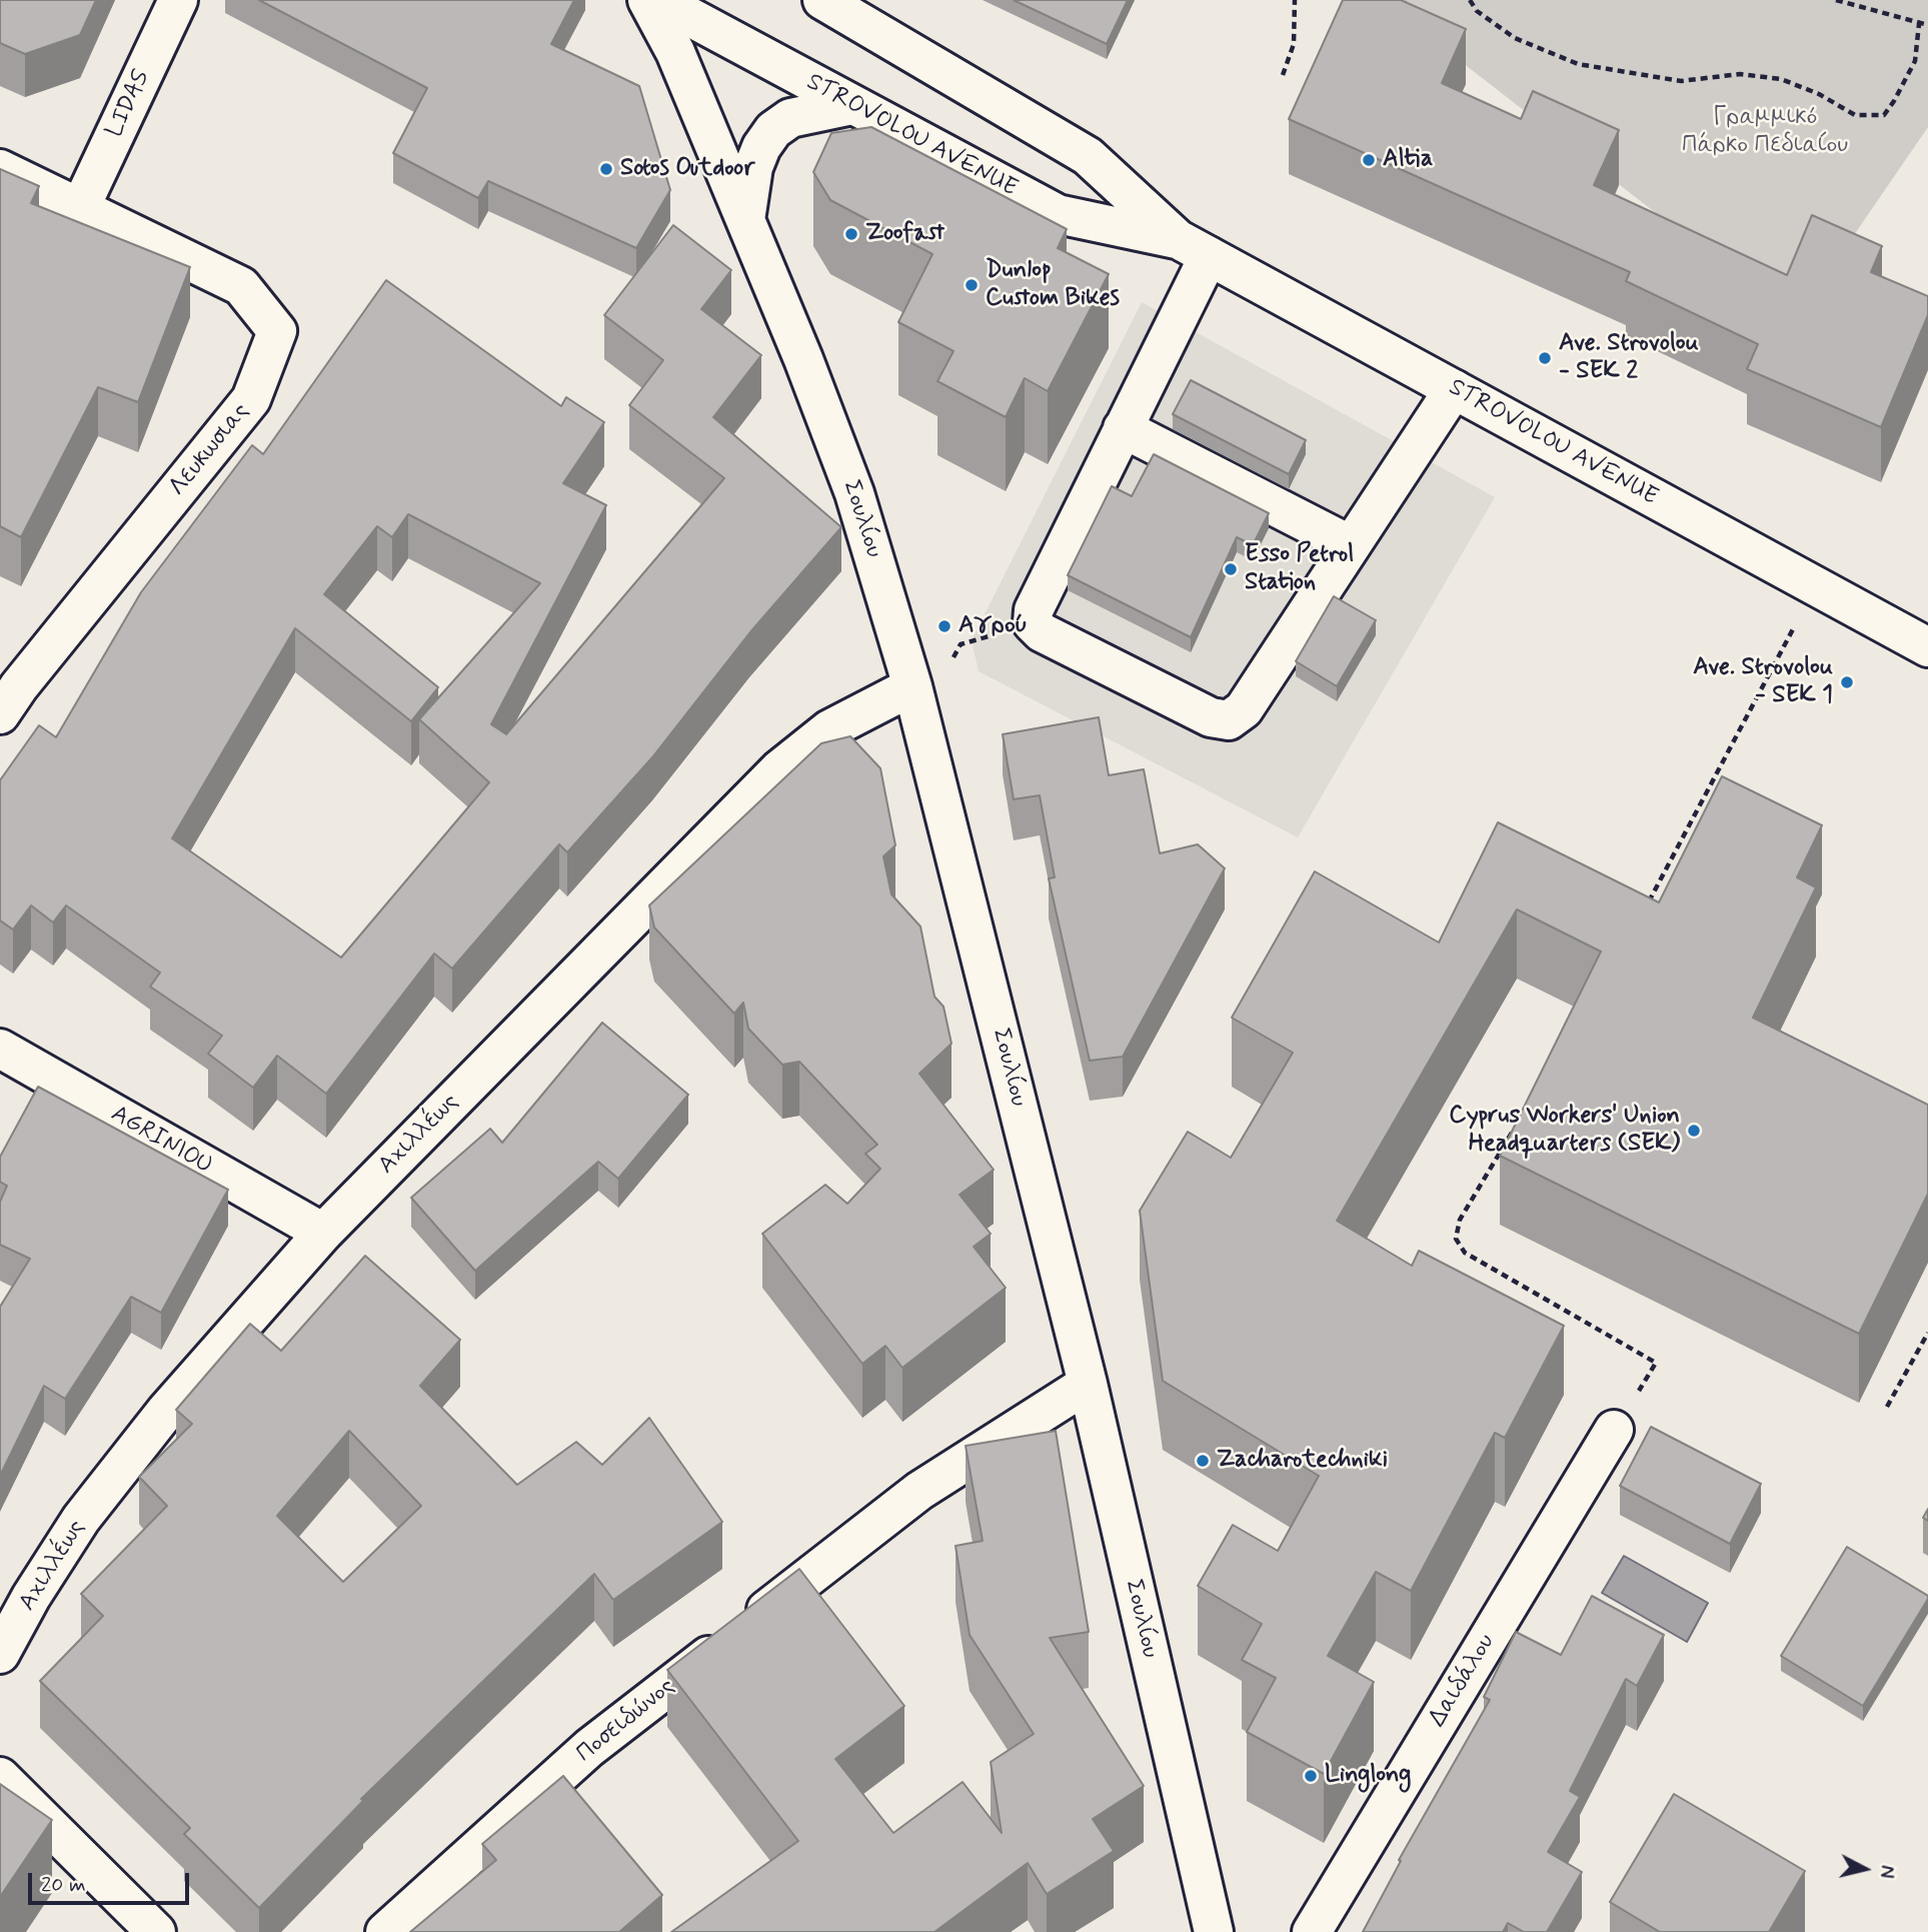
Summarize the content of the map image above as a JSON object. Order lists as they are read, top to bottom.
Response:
{
  "streets": {
    "street": [
      "LIDAS",
      "STROVOLOU AVENUE",
      "Λευκωσιας",
      "Σουλίου",
      "Αχιλλέως",
      "AGRINIOU",
      "Δαιδάλου",
      "Ποσειδώνος"
    ]
  },
  "crossings": [
    ["LIDAS", "Λευκωσιας"],
    ["Σουλίου", "Αχιλλέως"],
    ["Σουλίου", "Ποσειδώνος"],
    ["Αχιλλέως", "AGRINIOU"]
  ],
  "parks": ["Γραμμικό Πάρκο Πεδιαίου"],
  "places": [
    "Altia",
    "Sotos Outdoor",
    "Zoofast",
    "Dunlop Custom Bikes",
    "Ave. Strovolou - SEK 2",
    "Esso Petrol Station",
    "Αγρού",
    "Ave. Strovolou - SEK 1",
    "Cyprus Workers' Union Headquarters (SEK)",
    "Zacharotechniki",
    "Linglong"
  ],
  "scale_bar": "20 m",
  "north": "right"
}
